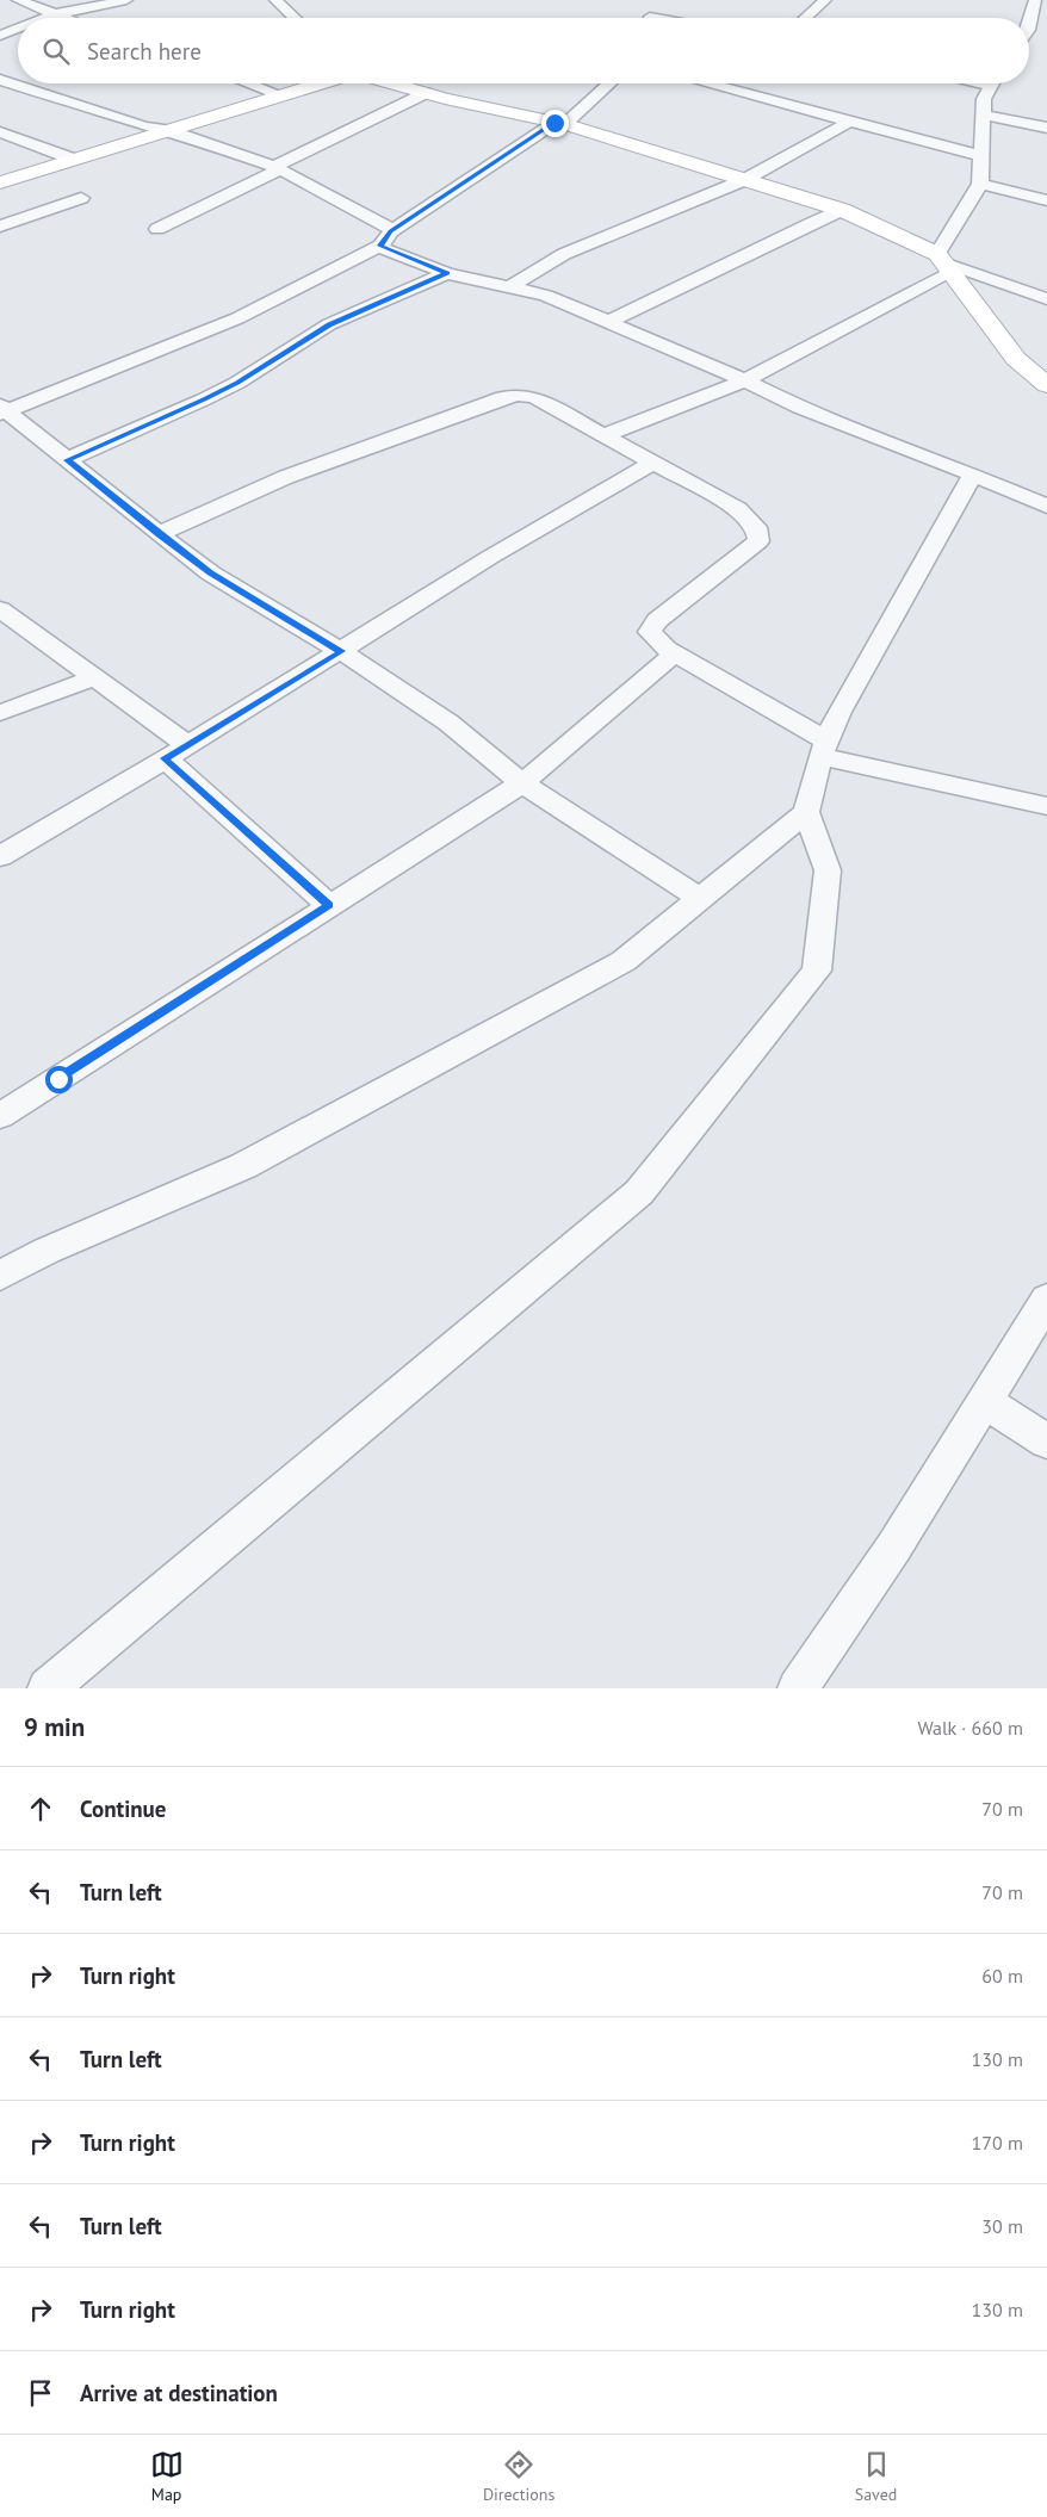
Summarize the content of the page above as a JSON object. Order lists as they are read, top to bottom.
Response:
{
  "page": {
    "search": "Search here",
    "heading": ["9 min", "Walk · 660 m"],
    "list": [
      ["Continue", "70 m"],
      ["Turn left", "70 m"],
      ["Turn right", "60 m"],
      ["Turn left", "130 m"],
      ["Turn right", "170 m"],
      ["Turn left", "30 m"],
      ["Turn right", "130 m"],
      "Arrive at destination"
    ],
    "nav": ["Map", "Directions", "Saved"]
  }
}
